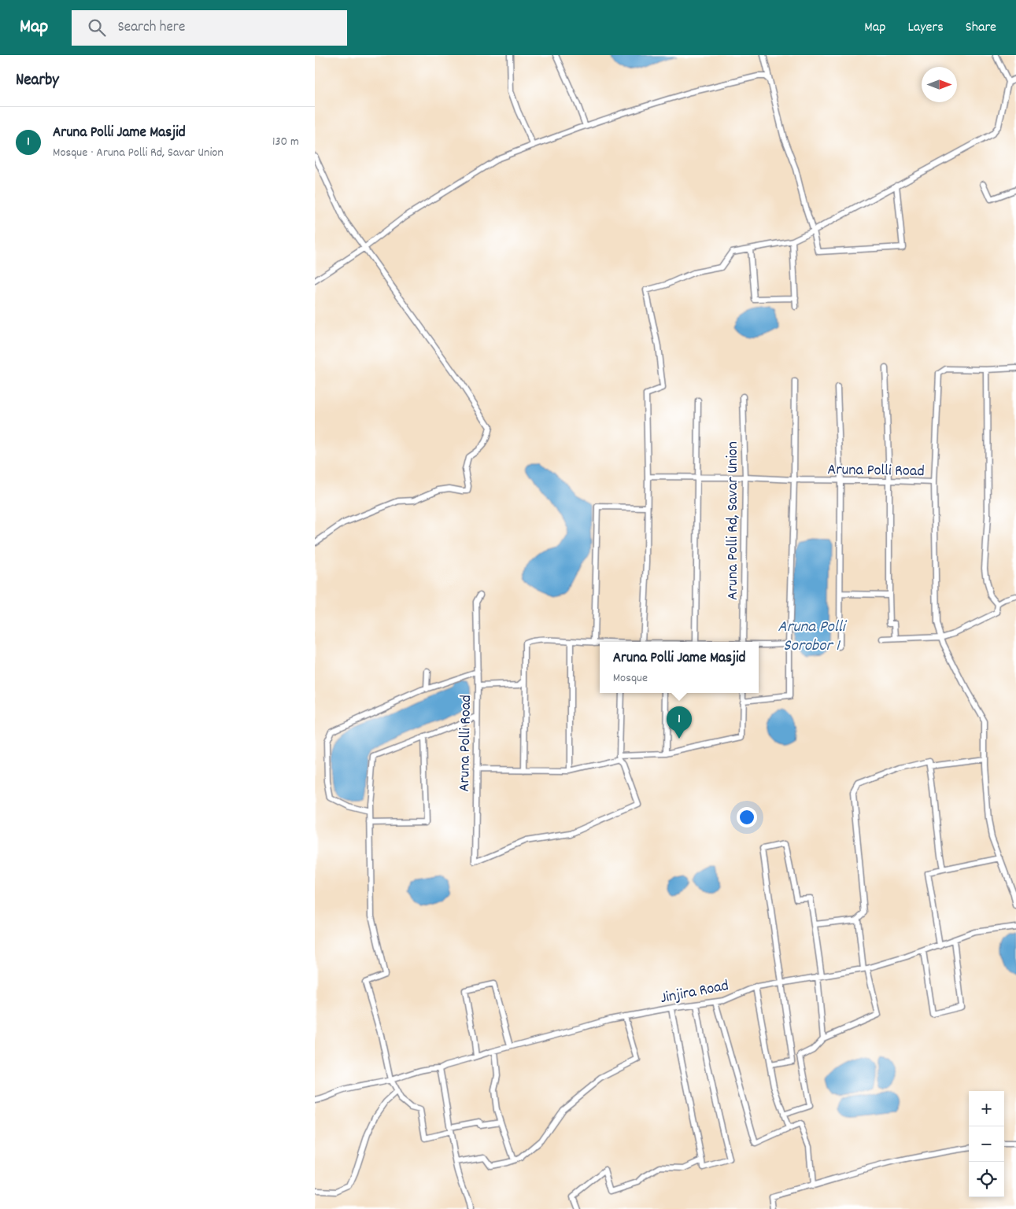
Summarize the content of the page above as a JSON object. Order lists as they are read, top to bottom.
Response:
{
  "streets": {
    "street": ["Aruna Polli Road", "Aruna Polli Rd, Savar Union", "Jinjira Road"]
  },
  "crossings": [
    ["Aruna Polli Road", "Aruna Polli Rd, Savar Union"]
  ],
  "water": ["Aruna Polli Sorobor 1"],
  "north": "right",
  "page": {
    "header": "Map",
    "search": "Search here",
    "nav": ["Map", "Layers", "Share"],
    "heading": "Nearby",
    "list": [
      {
        "mark": "1",
        "name": "Aruna Polli Jame Masjid",
        "note": "Mosque · Aruna Polli Rd, Savar Union",
        "value": "130 m"
      }
    ],
    "popup": ["Aruna Polli Jame Masjid", "Mosque"],
    "pins": "1",
    "map_buttons": ["+", "−"]
  }
}
